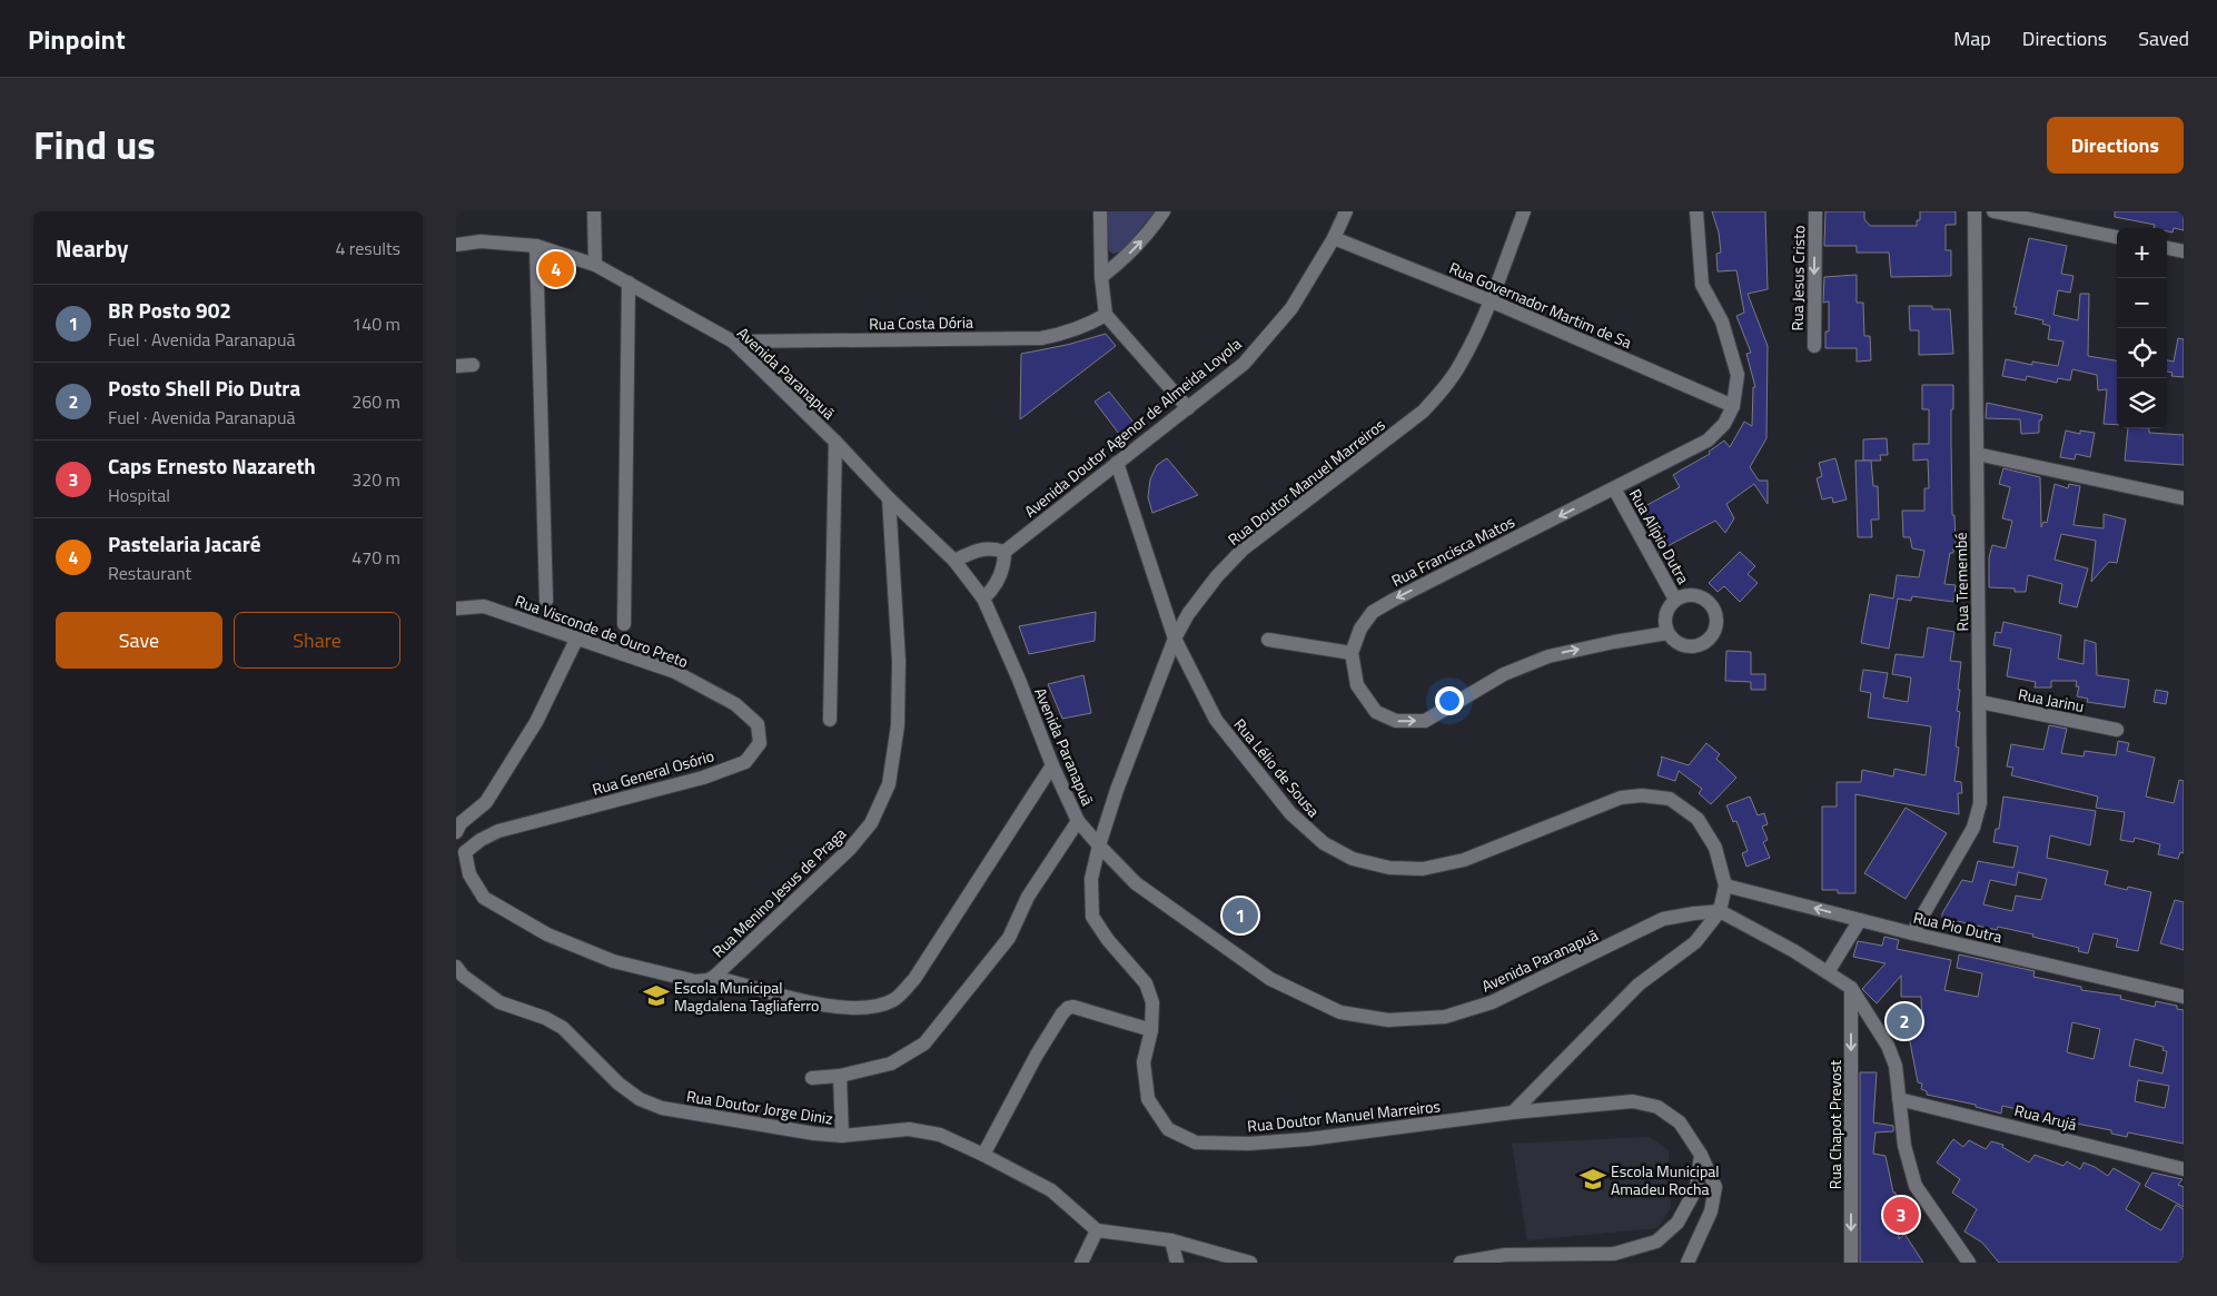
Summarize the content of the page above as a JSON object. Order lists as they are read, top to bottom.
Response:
{
  "streets": {
    "street": [
      "Rua Jesus Cristo",
      "Rua Governador Martim de Sa",
      "Rua Costa Dória",
      "Avenida Paranapuã",
      "Avenida Doutor Agenor de Almeida Loyola",
      "Rua Doutor Manuel Marreiros",
      "Rua Alípio Dutra",
      "Rua Francisca Matos",
      "Rua Tremembé",
      "Rua Visconde de Ouro Preto",
      "Rua Jarinu",
      "Rua Lélio de Sousa",
      "Rua General Osório",
      "Rua Menino Jesus de Praga",
      "Rua Pio Dutra",
      "Rua Doutor Jorge Diniz",
      "Rua Arujá",
      "Rua Chapot Prevost"
    ]
  },
  "crossings": [
    ["Rua Governador Martim de Sa", "Avenida Doutor Agenor de Almeida Loyola"],
    ["Rua Governador Martim de Sa", "Rua Doutor Manuel Marreiros"],
    ["Rua Governador Martim de Sa", "Rua Francisca Matos"],
    ["Rua Costa Dória", "Avenida Paranapuã"],
    ["Avenida Paranapuã", "Rua Doutor Manuel Marreiros"],
    ["Avenida Paranapuã", "Rua Lélio de Sousa"],
    ["Avenida Paranapuã", "Rua Menino Jesus de Praga"],
    ["Avenida Doutor Agenor de Almeida Loyola", "Rua Lélio de Sousa"],
    ["Rua Doutor Manuel Marreiros", "Rua Lélio de Sousa"],
    ["Rua Alípio Dutra", "Rua Francisca Matos"],
    ["Rua Tremembé", "Rua Jarinu"],
    ["Rua Tremembé", "Rua Pio Dutra"],
    ["Rua Visconde de Ouro Preto", "Rua General Osório"],
    ["Rua Lélio de Sousa", "Rua Pio Dutra"],
    ["Rua General Osório", "Rua Menino Jesus de Praga"]
  ],
  "one_way": ["Rua Jesus Cristo"],
  "places": {
    "school or university": ["Escola Municipal Magdalena Tagliaferro", "Escola Municipal Amadeu Rocha"]
  },
  "page": {
    "header": "Pinpoint",
    "nav": ["Map", "Directions", "Saved"],
    "title": "Find us",
    "buttons": [
      "Directions",
      ["Save", "Share"]
    ],
    "heading": ["Nearby", "4 results"],
    "map_buttons": ["+", "−"],
    "pins": [
      "4",
      "1",
      "2",
      "3"
    ],
    "list": [
      {
        "mark": "1",
        "name": "BR Posto 902",
        "note": "Fuel · Avenida Paranapuã",
        "value": "140 m"
      },
      {
        "mark": "2",
        "name": "Posto Shell Pio Dutra",
        "note": "Fuel · Avenida Paranapuã",
        "value": "260 m"
      },
      {
        "mark": "3",
        "name": "Caps Ernesto Nazareth",
        "note": "Hospital",
        "value": "320 m"
      },
      {
        "mark": "4",
        "name": "Pastelaria Jacaré",
        "note": "Restaurant",
        "value": "470 m"
      }
    ]
  }
}
